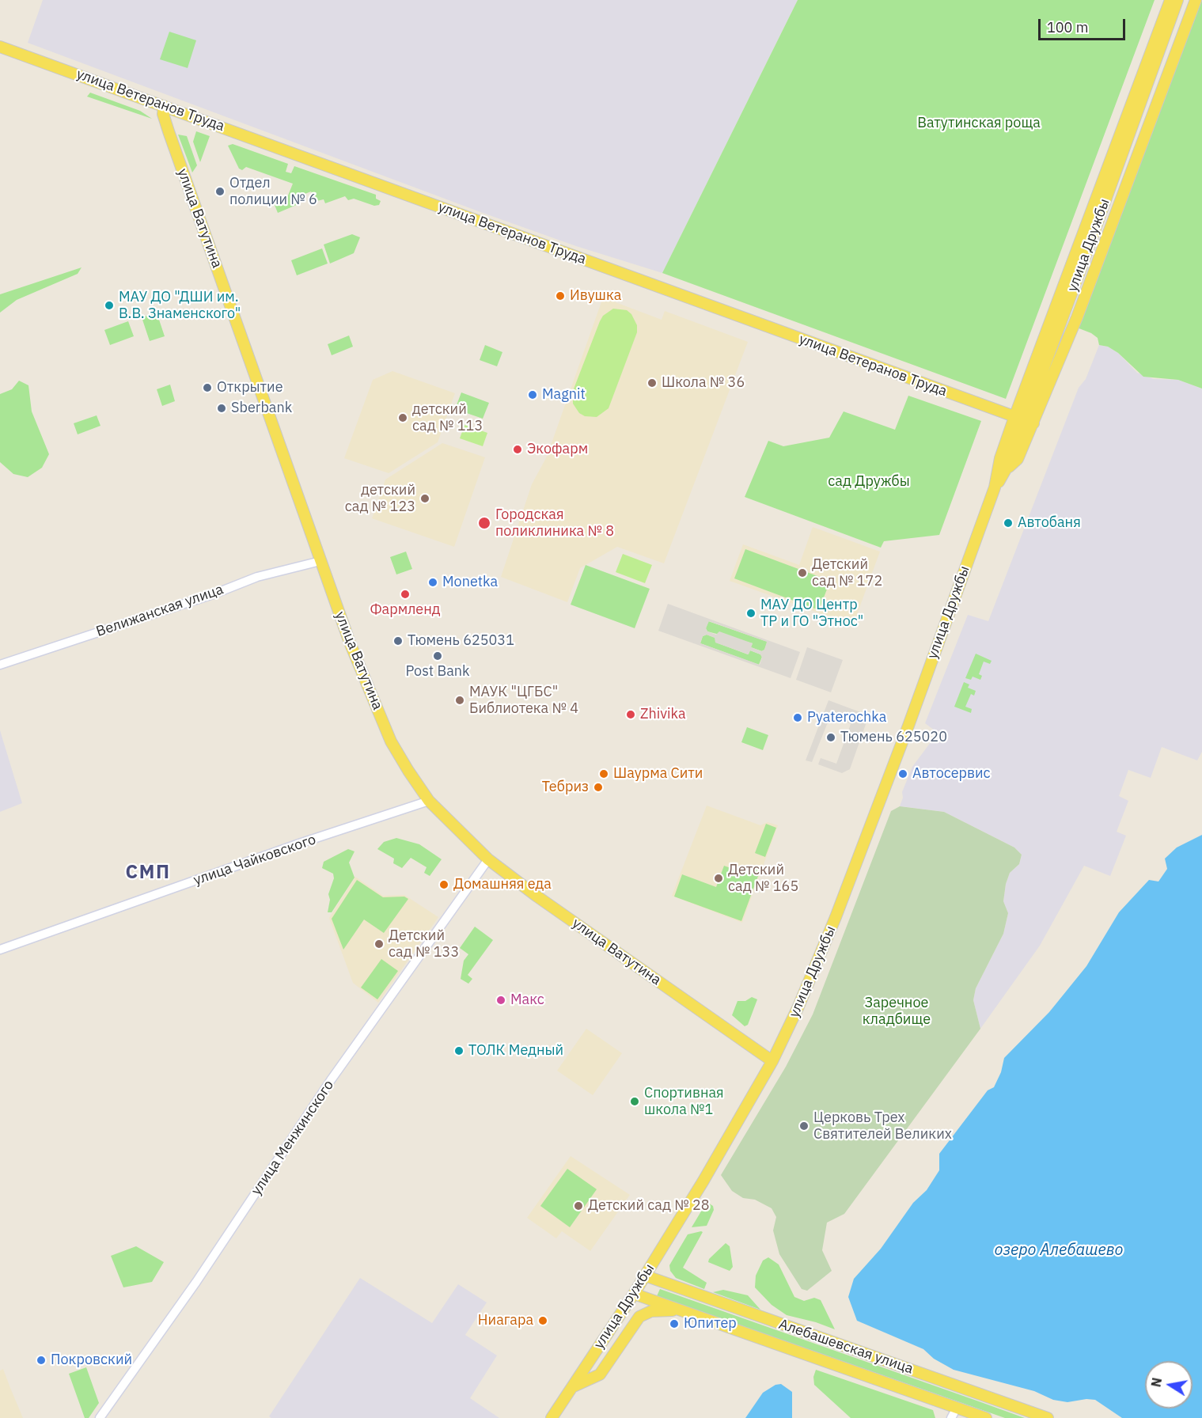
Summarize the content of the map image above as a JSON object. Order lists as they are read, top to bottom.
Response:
{
  "streets": {
    "main road": [
      "улица Ветеранов Труда",
      "улица Ватутина",
      "улица Дружбы",
      "Алебашевская улица"
    ],
    "street": ["Велижанская улица", "улица Чайковского", "улица Менжинского"]
  },
  "crossings": [
    ["улица Ветеранов Труда", "улица Ватутина"],
    ["улица Ветеранов Труда", "улица Дружбы"],
    ["улица Ватутина", "улица Дружбы"],
    ["улица Ватутина", "Велижанская улица"],
    ["улица Ватутина", "улица Чайковского"],
    ["улица Ватутина", "улица Менжинского"],
    ["улица Дружбы", "Алебашевская улица"]
  ],
  "districts": ["СМП"],
  "water": ["озеро Алебашево"],
  "parks": ["Ватутинская роща", "сад Дружбы", "Заречное кладбище"],
  "places": [
    "Отдел полиции № 6",
    "Ивушка",
    "МАУ ДО \"ДШИ им. В.В. Знаменского\"",
    "Школа № 36",
    "Открытие",
    "Magnit",
    "Sberbank",
    "детский сад № 113",
    "Экофарм",
    "детский сад № 123",
    "Городская поликлиника № 8",
    "Автобаня",
    "Детский сад № 172",
    "Monetka",
    "Фармленд",
    "МАУ ДО Центр ТР и ГО \"Этнос\"",
    "Тюмень 625031",
    "Post Bank",
    "МАУК \"ЦГБС\" Библиотека № 4",
    "Zhivika",
    "Pyaterochka",
    "Тюмень 625020",
    "Шаурма Сити",
    "Автосервис",
    "Тебриз",
    "Детский сад № 165",
    "Домашняя еда",
    "Детский сад № 133",
    "Макс",
    "ТОЛК Медный",
    "Спортивная школа №1",
    "Церковь Трех Святителей Великих",
    "Детский сад № 28",
    "Ниагара",
    "Юпитер",
    "Покровский"
  ],
  "scale_bar": "100 m",
  "north": "left"
}
